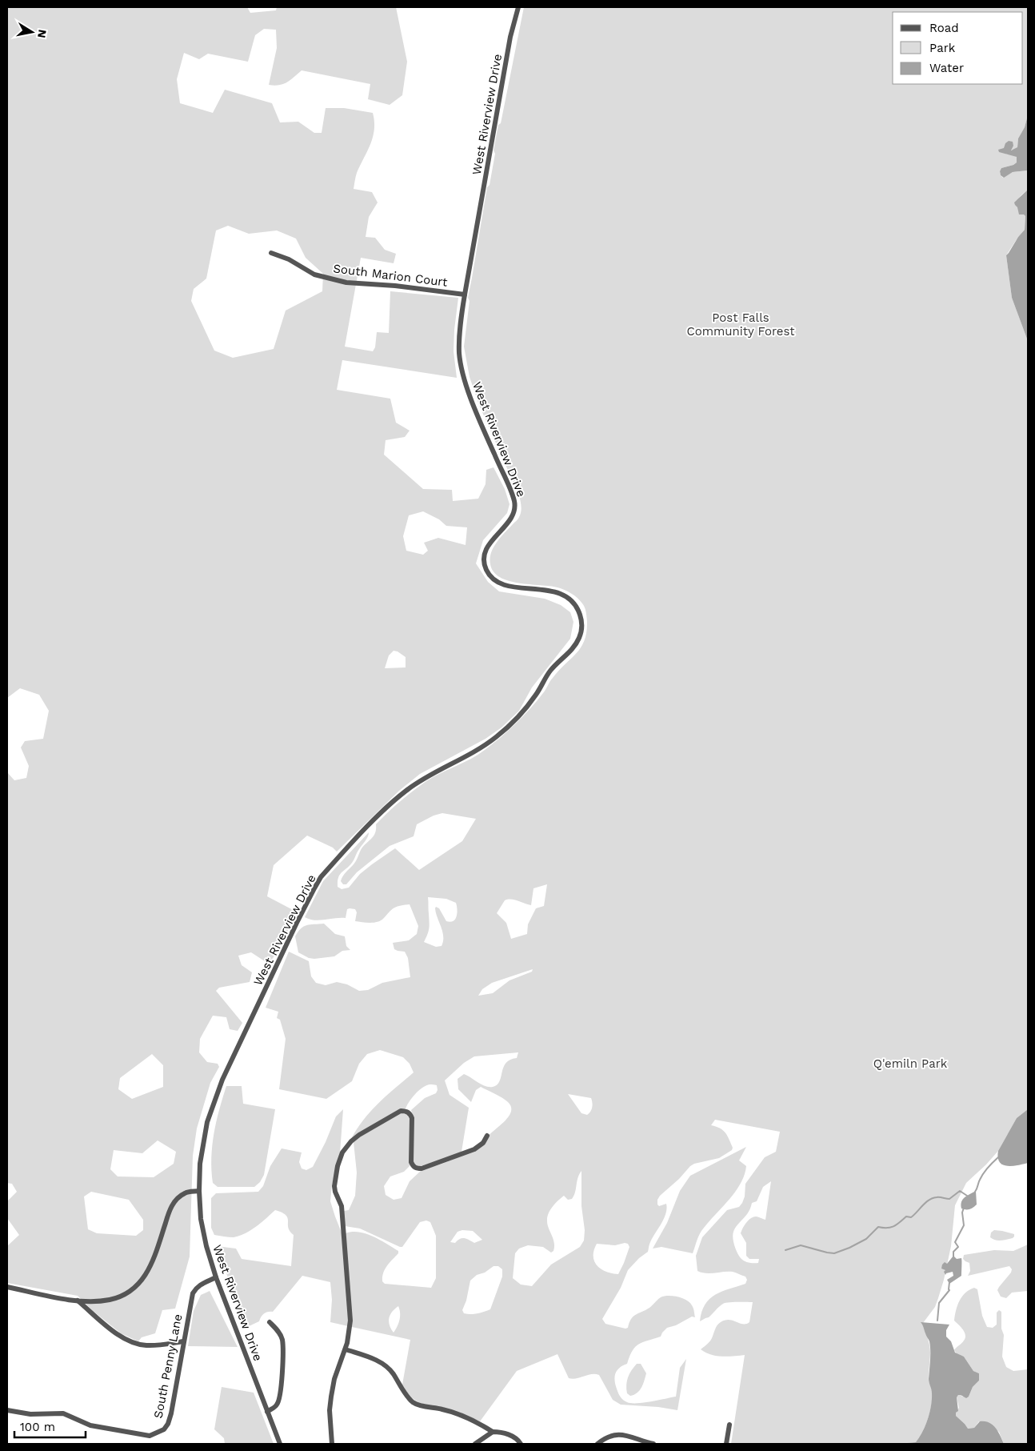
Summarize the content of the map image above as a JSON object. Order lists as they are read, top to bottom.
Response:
{
  "streets": {
    "street": ["West Riverview Drive", "South Marion Court", "South Penny Lane"]
  },
  "crossings": [
    ["West Riverview Drive", "South Marion Court"],
    ["West Riverview Drive", "South Penny Lane"]
  ],
  "parks": ["Post Falls Community Forest", "Q'emiln Park"],
  "legend": ["Road", "Park", "Water"],
  "scale_bar": "100 m",
  "north": "right"
}
